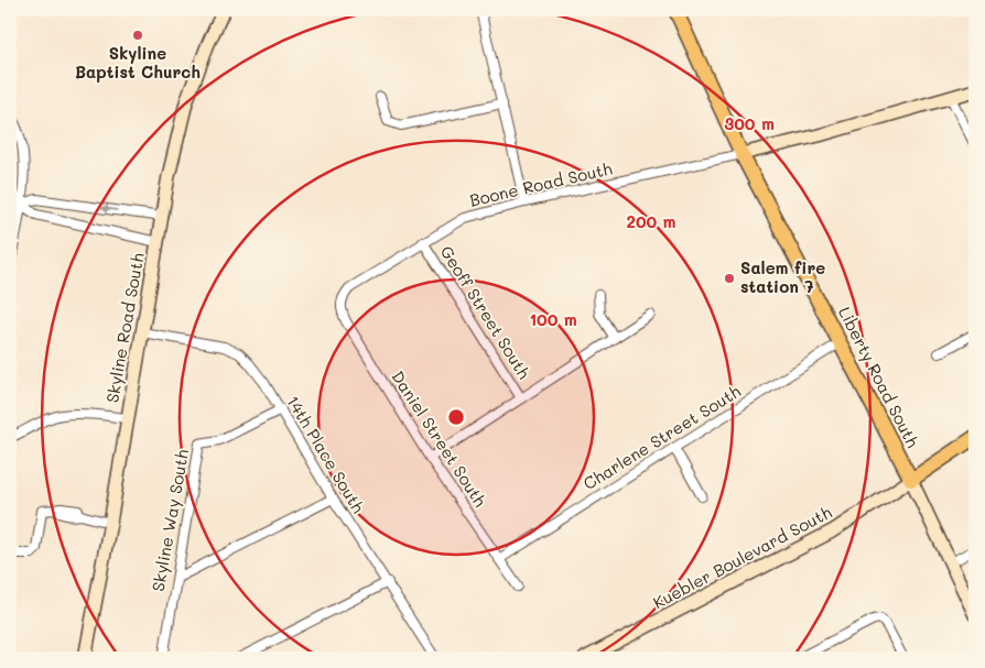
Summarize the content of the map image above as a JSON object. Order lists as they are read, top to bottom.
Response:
{
  "streets": {
    "main road": ["Skyline Road South", "Liberty Road South", "Kuebler Boulevard South"],
    "street": [
      "Boone Road South",
      "Geoff Street South",
      "Charlene Street South",
      "Daniel Street South",
      "14th Place South",
      "Skyline Way South"
    ]
  },
  "crossings": [
    ["Boone Road South", "Geoff Street South"],
    ["Boone Road South", "Liberty Road South"],
    ["Boone Road South", "Daniel Street South"],
    ["Skyline Road South", "14th Place South"],
    ["Liberty Road South", "Charlene Street South"],
    ["Liberty Road South", "Kuebler Boulevard South"],
    ["Charlene Street South", "Daniel Street South"],
    ["14th Place South", "Skyline Way South"]
  ],
  "places": ["Skyline Baptist Church", "Salem fire station 7"],
  "rings": ["300 m", "200 m", "100 m"]
}
